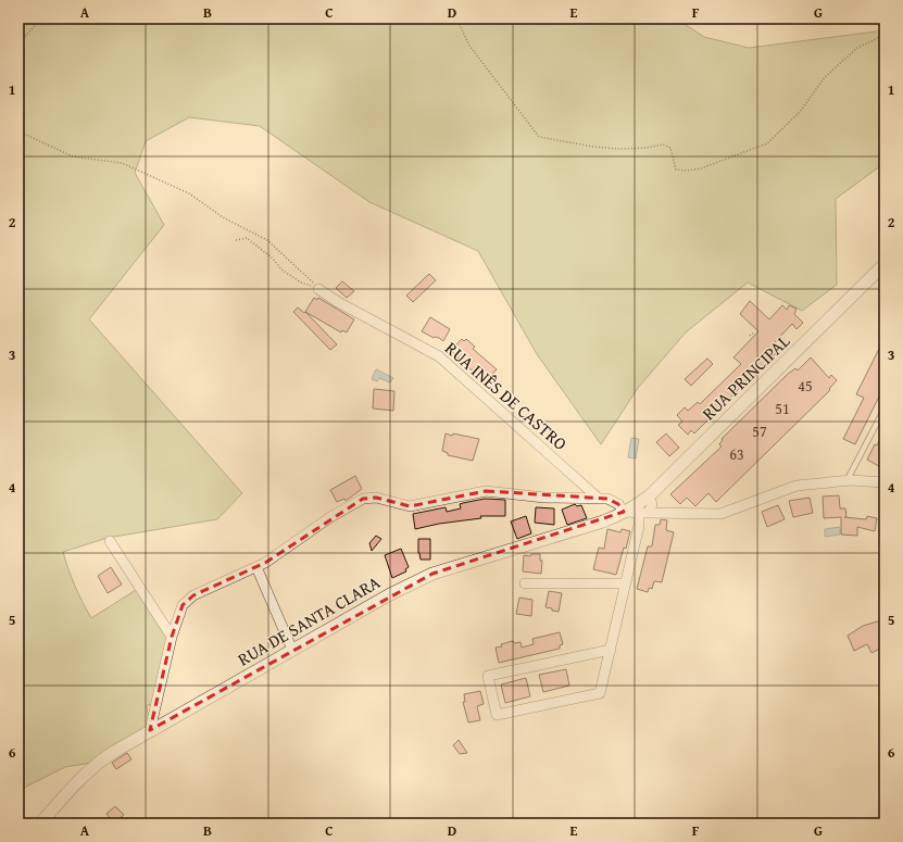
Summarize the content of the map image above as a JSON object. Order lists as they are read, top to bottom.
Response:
{
  "streets": {
    "street": ["RUA PRINCIPAL", "RUA INÊS DE CASTRO", "RUA DE SANTA CLARA"]
  },
  "crossings": [
    ["RUA PRINCIPAL", "RUA DE SANTA CLARA"]
  ],
  "house_numbers": [
    "45",
    "51",
    "57",
    "63"
  ],
  "grid": {
    "columns": [
      "A",
      "B",
      "C",
      "D",
      "E",
      "F",
      "G"
    ],
    "rows": [
      "1",
      "2",
      "3",
      "4",
      "5",
      "6"
    ]
  }
}
